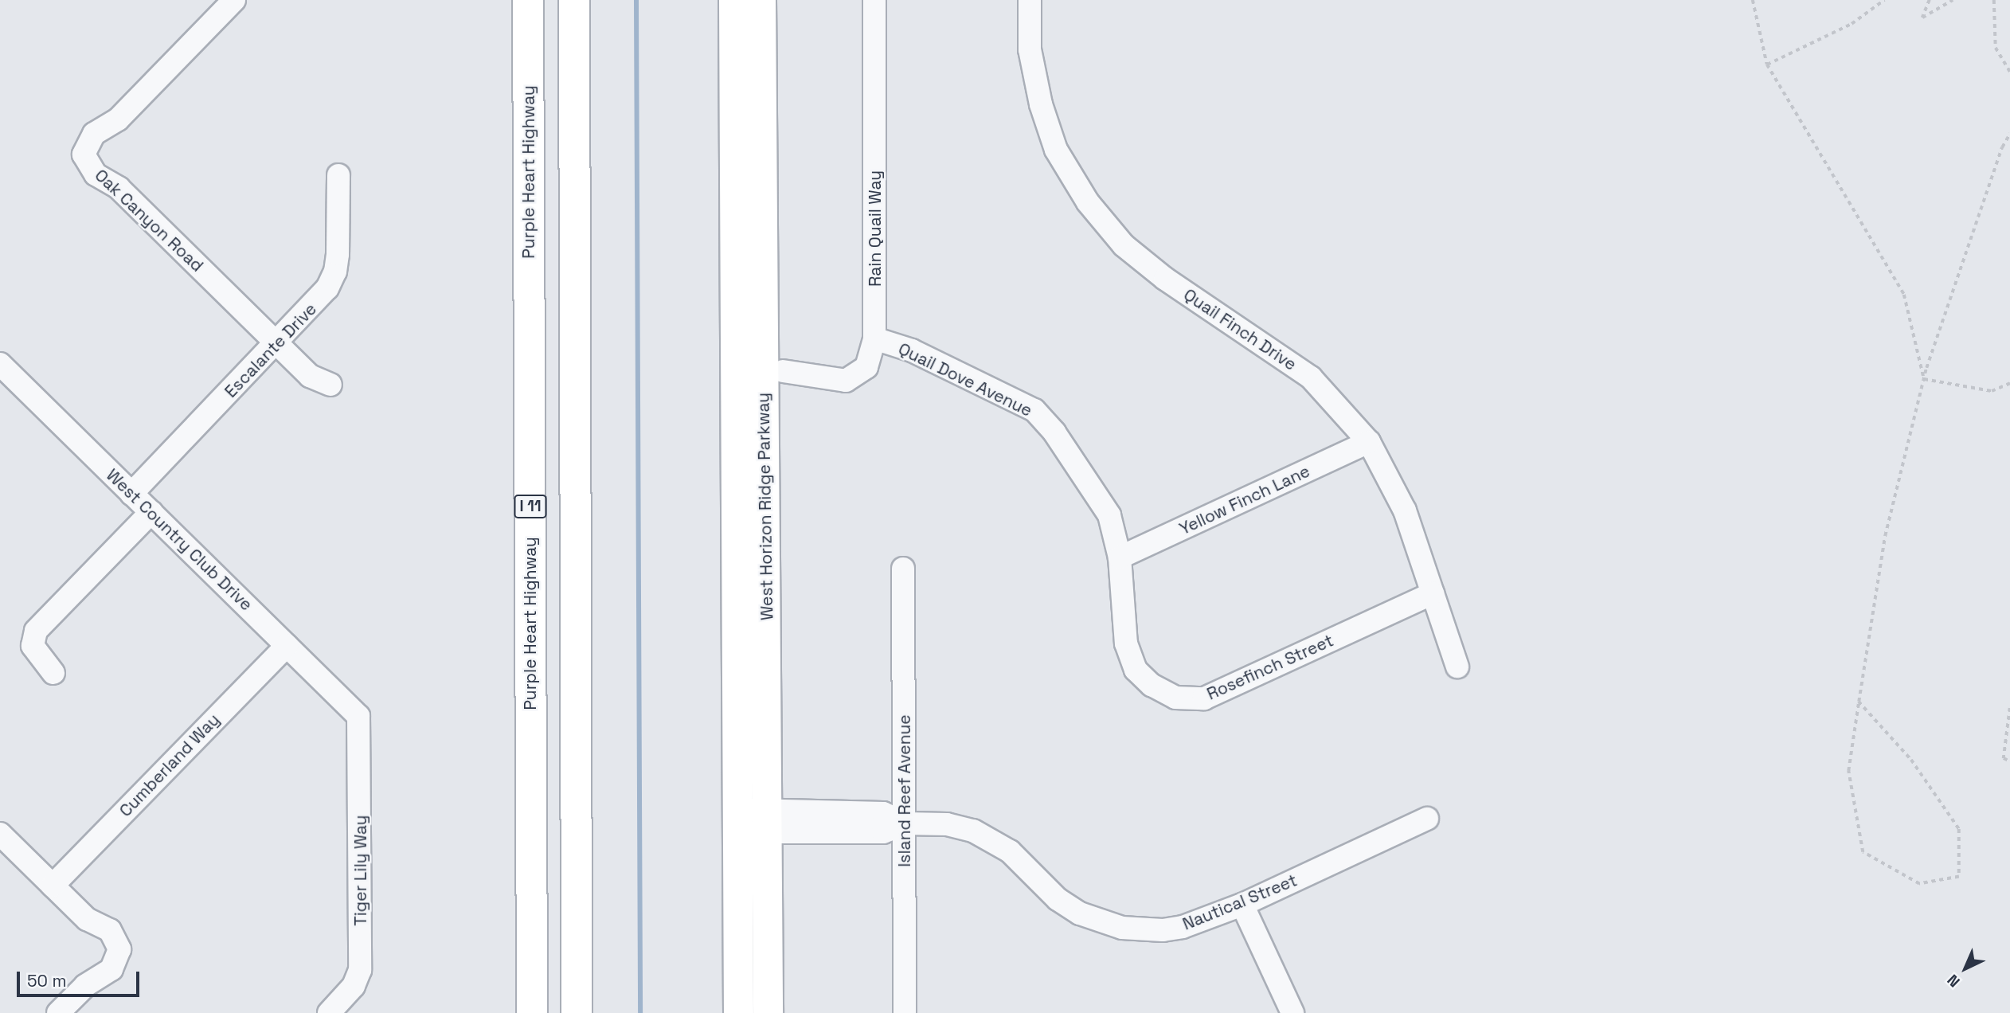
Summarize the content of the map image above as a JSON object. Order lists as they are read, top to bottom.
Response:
{
  "streets": {
    "highway": ["Purple Heart Highway", "I 11"],
    "main road": ["West Horizon Ridge Parkway"],
    "street": [
      "Oak Canyon Road",
      "Rain Quail Way",
      "Quail Finch Drive",
      "Escalante Drive",
      "Quail Dove Avenue",
      "Yellow Finch Lane",
      "West Country Club Drive",
      "Rosefinch Street",
      "Cumberland Way",
      "Island Reef Avenue",
      "Tiger Lily Way",
      "Nautical Street"
    ]
  },
  "crossings": [
    ["Oak Canyon Road", "Escalante Drive"],
    ["Rain Quail Way", "Quail Dove Avenue"],
    ["Rain Quail Way", "West Horizon Ridge Parkway"],
    ["Quail Finch Drive", "Yellow Finch Lane"],
    ["Quail Finch Drive", "Rosefinch Street"],
    ["Escalante Drive", "West Country Club Drive"],
    ["Quail Dove Avenue", "Yellow Finch Lane"],
    ["Quail Dove Avenue", "Rosefinch Street"],
    ["West Horizon Ridge Parkway", "Nautical Street"],
    ["West Country Club Drive", "Cumberland Way"],
    ["West Country Club Drive", "Tiger Lily Way"],
    ["Island Reef Avenue", "Nautical Street"]
  ],
  "scale_bar": "50 m",
  "north": "bottom left"
}
